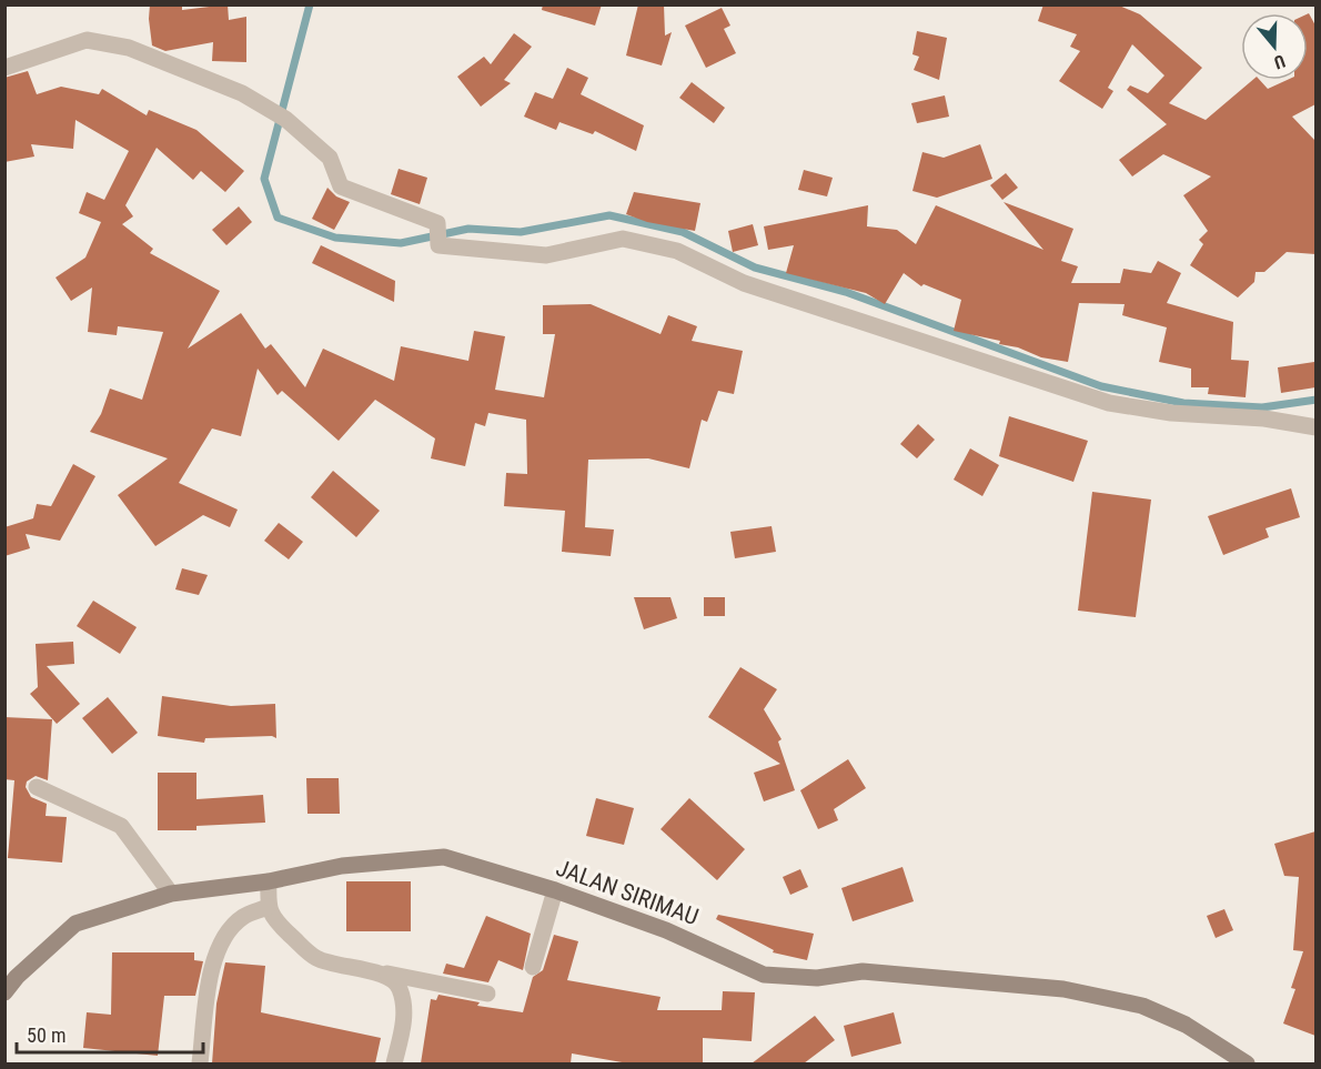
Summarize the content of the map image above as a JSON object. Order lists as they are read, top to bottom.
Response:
{
  "streets": {
    "main road": ["JALAN SIRIMAU"]
  },
  "scale_bar": "50 m",
  "north": "bottom"
}
